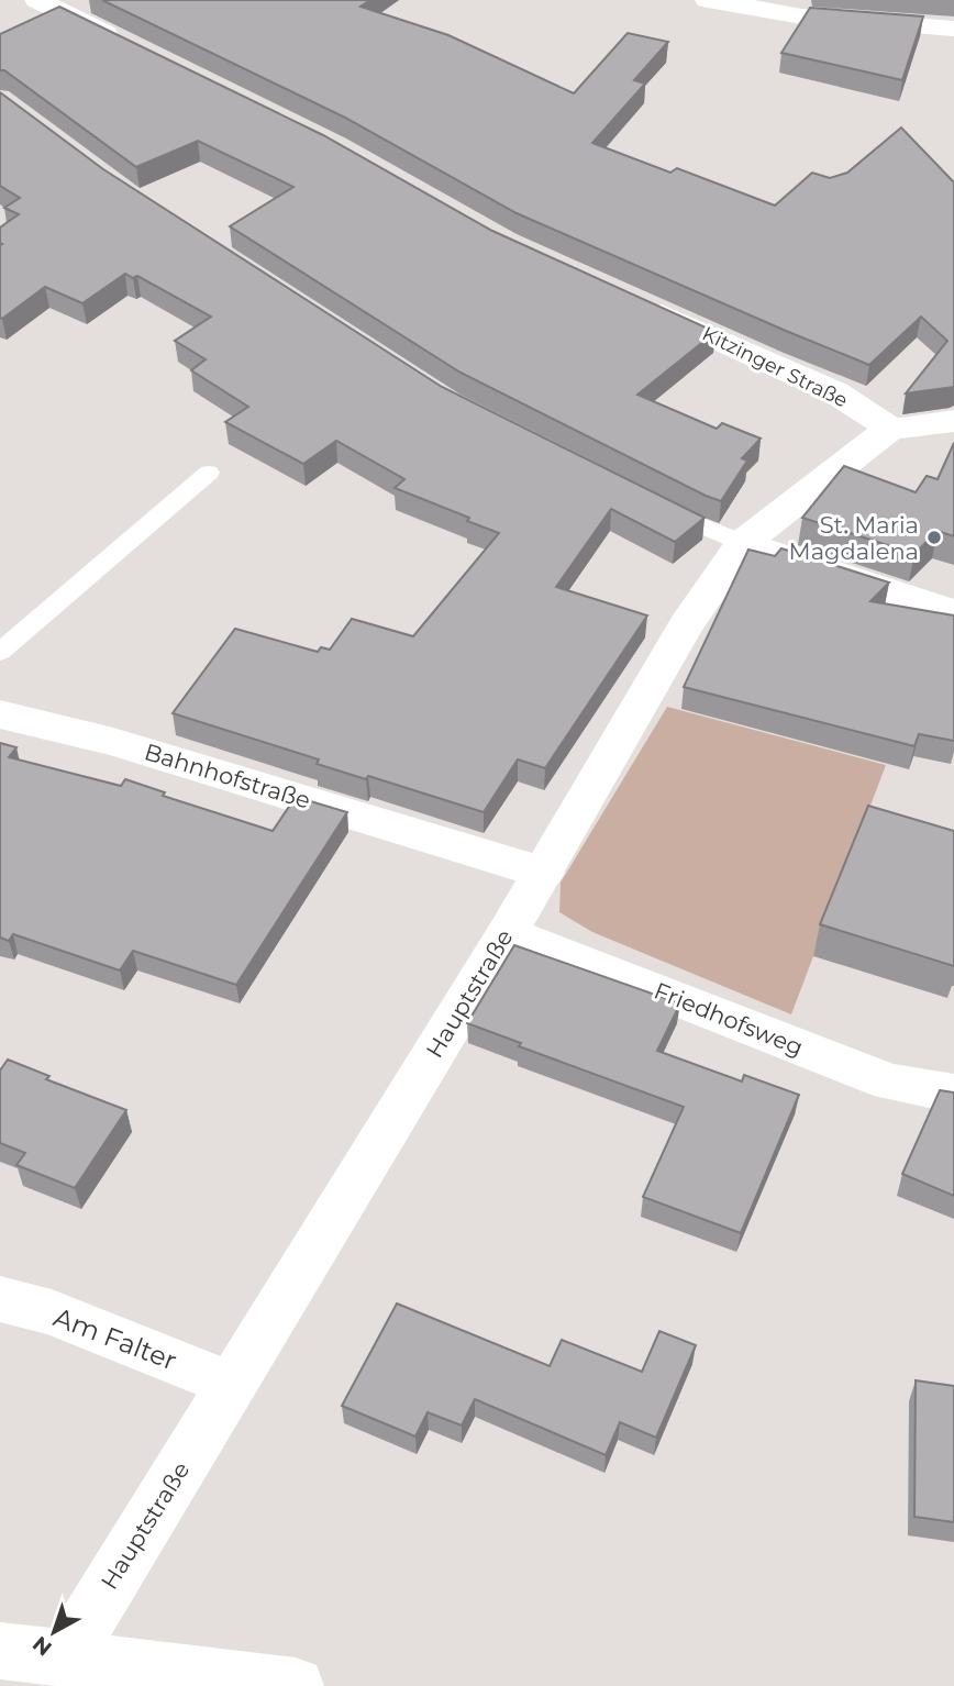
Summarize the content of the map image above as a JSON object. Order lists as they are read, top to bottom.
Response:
{
  "streets": {
    "street": [
      "Kitzinger Straße",
      "Bahnhofstraße",
      "Hauptstraße",
      "Friedhofsweg",
      "Am Falter"
    ]
  },
  "crossings": [
    ["Kitzinger Straße", "Hauptstraße"],
    ["Bahnhofstraße", "Hauptstraße"],
    ["Hauptstraße", "Friedhofsweg"],
    ["Hauptstraße", "Am Falter"]
  ],
  "places": ["St. Maria Magdalena"],
  "north": "bottom left"
}
